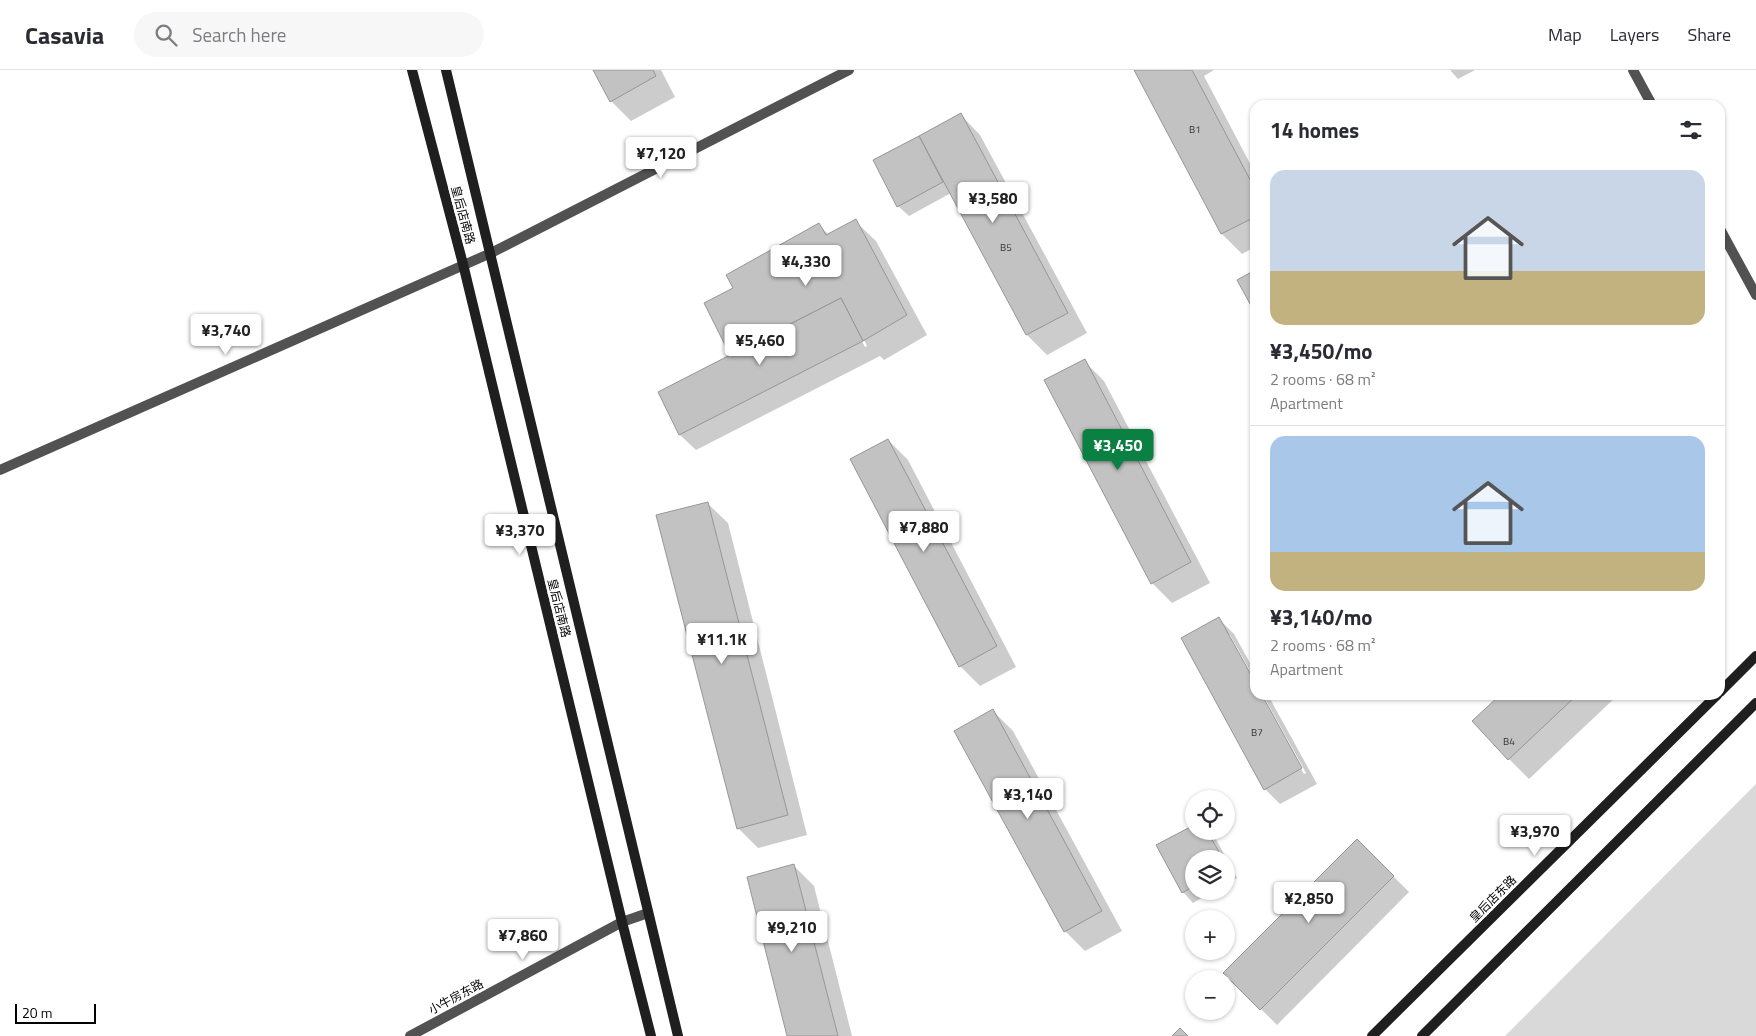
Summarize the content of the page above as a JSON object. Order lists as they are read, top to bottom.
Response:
{
  "streets": {
    "street": ["皇后店南路", "皇后店东路", "小牛房东路"]
  },
  "crossings": [
    ["皇后店南路", "小牛房东路"]
  ],
  "house_numbers": [
    "B1",
    "B5",
    "B7",
    "B4"
  ],
  "scale_bar": "20 m",
  "page": {
    "header": "Casavia",
    "search": "Search here",
    "nav": ["Map", "Layers", "Share"],
    "heading": "14 homes",
    "price": [
      "¥7,120",
      "¥3,580",
      "¥4,330",
      "¥3,740",
      "¥5,460",
      "¥3,450",
      "¥7,880",
      "¥3,370",
      "¥11.1K",
      "¥3,140",
      "¥3,970",
      "¥2,850",
      "¥9,210",
      "¥7,860"
    ],
    "list": [
      {
        "name": "¥3,450/mo",
        "note": "2 rooms · 68 m² · Apartment"
      },
      {
        "name": "¥3,140/mo",
        "note": "2 rooms · 68 m² · Apartment"
      }
    ],
    "map_buttons": ["+", "−"],
    "scale": "20 m"
  }
}
